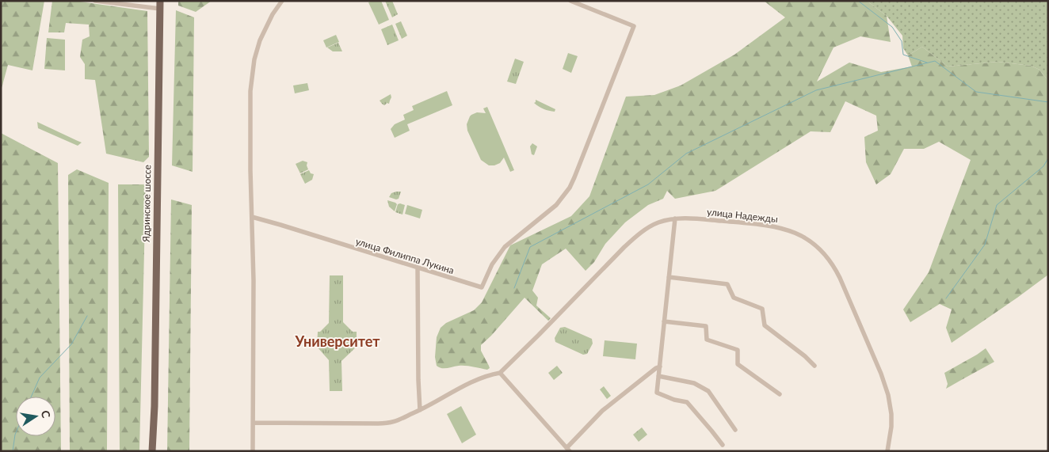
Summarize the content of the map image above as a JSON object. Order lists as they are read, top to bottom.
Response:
{
  "streets": {
    "main road": ["Ядринское шоссе"],
    "street": ["улица Надежды", "улица Филиппа Лукина"]
  },
  "districts": ["Университет"],
  "north": "right"
}
